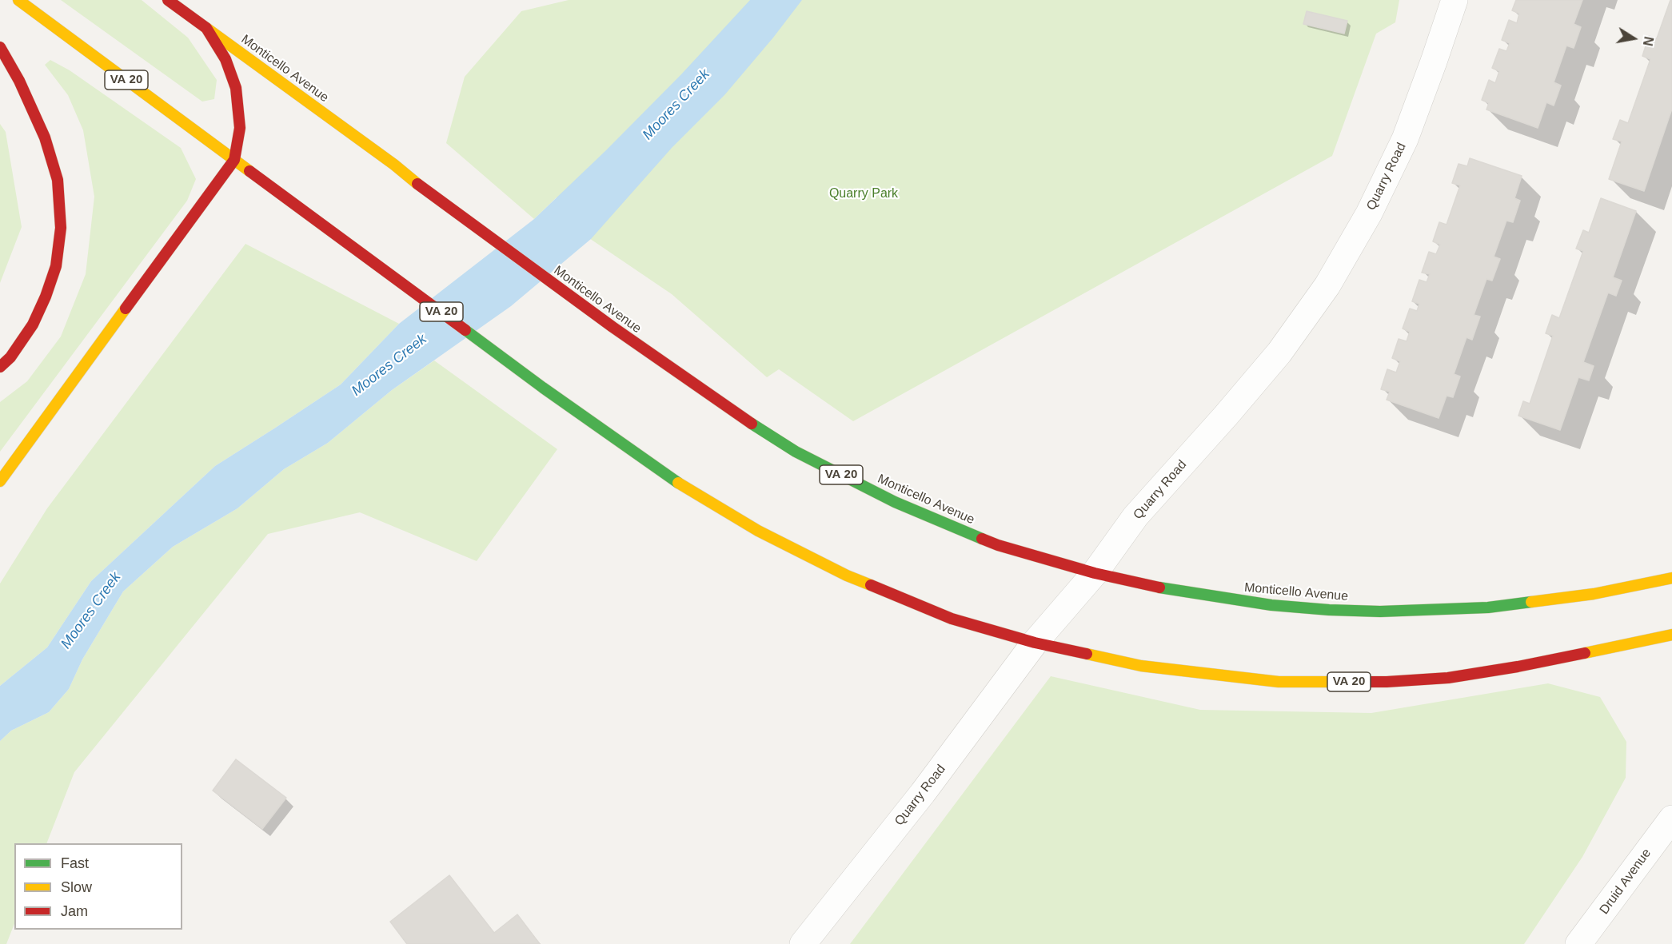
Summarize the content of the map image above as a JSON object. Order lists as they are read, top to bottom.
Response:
{
  "streets": {
    "main road": ["Monticello Avenue", "VA 20"],
    "street": ["Quarry Road", "Druid Avenue"]
  },
  "crossings": [
    ["Monticello Avenue", "Quarry Road"],
    ["VA 20", "Quarry Road"]
  ],
  "water": ["Moores Creek"],
  "parks": ["Quarry Park"],
  "legend": ["Fast", "Slow", "Jam"],
  "north": "right"
}
